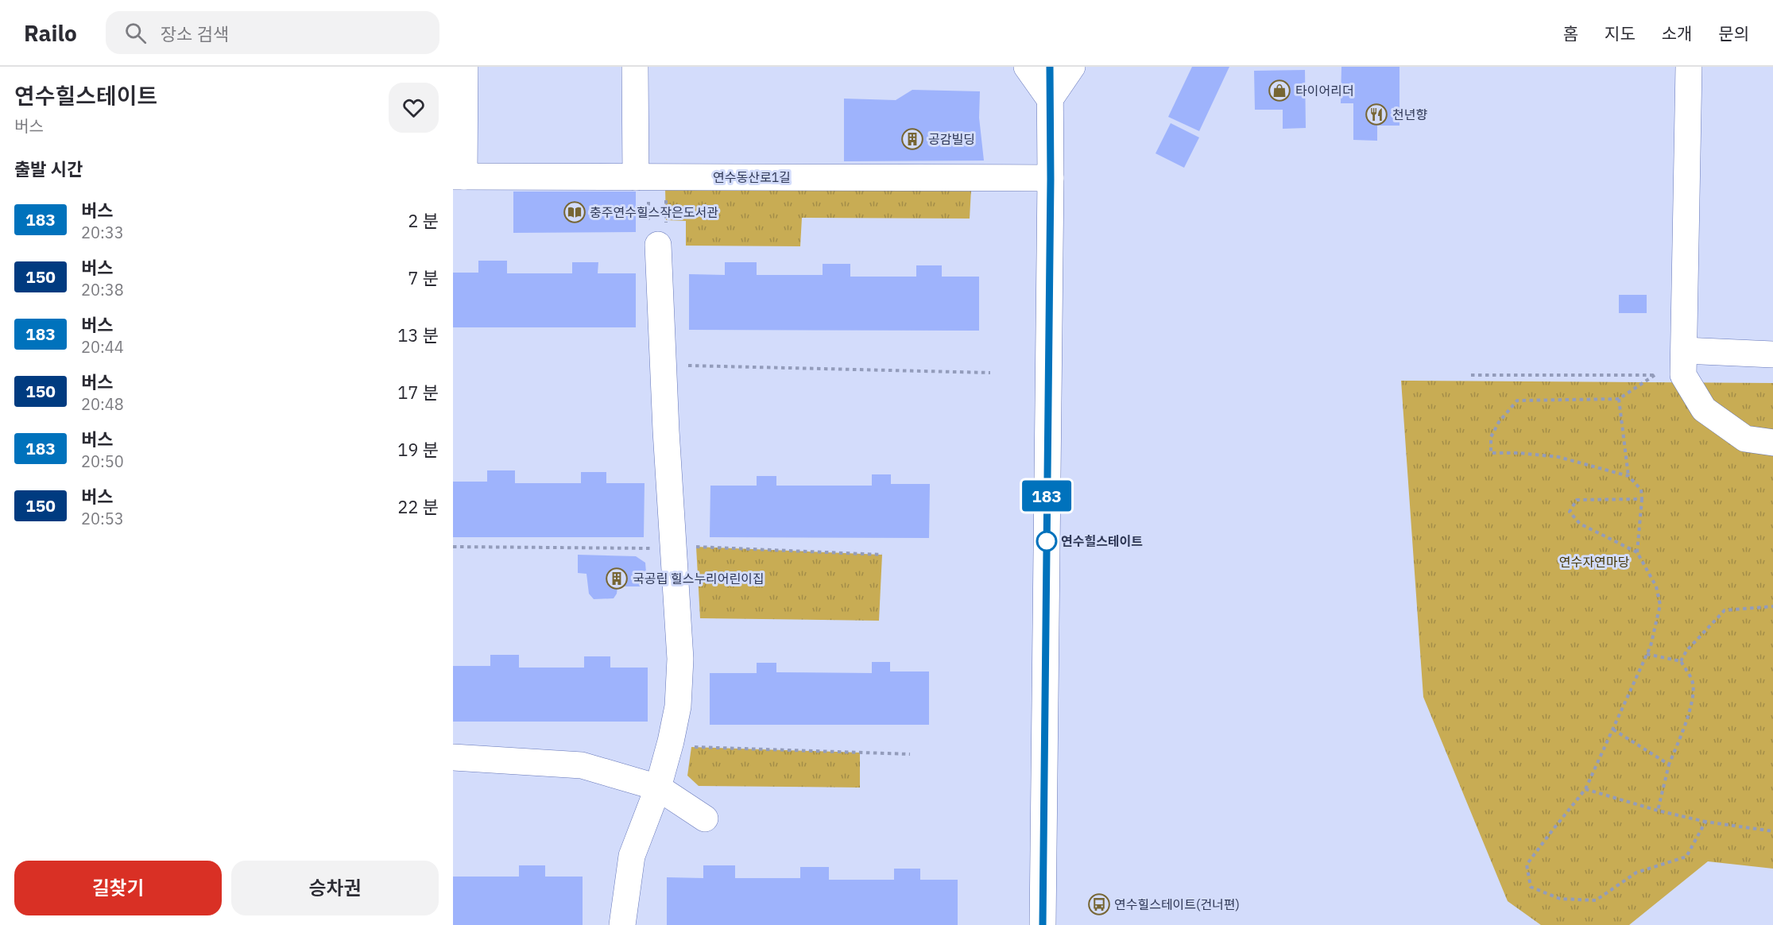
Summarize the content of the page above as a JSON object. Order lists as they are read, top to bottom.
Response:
{
  "streets": {
    "street": ["연수동산로1길"]
  },
  "parks": ["연수자연마당"],
  "places": {
    "shop": ["타이어리더"],
    "restaurant": ["천년향"],
    "building": ["공감빌딩", "국공립 힐스누리어린이집"],
    "library": ["충주연수힐스작은도서관"],
    "other": ["연수힐스테이트"],
    "bus stop": ["연수힐스테이트(건너편)"]
  },
  "lines": ["bus line 183"],
  "page": {
    "header": "Railo",
    "search": "장소 검색",
    "nav": [
      "홈",
      "지도",
      "소개",
      "문의"
    ],
    "heading": [
      ["연수힐스테이트", "버스"],
      "출발 시간"
    ],
    "on_map": "183",
    "list": [
      {
        "mark": "183",
        "name": "버스",
        "note": "20:33",
        "value": "2 분"
      },
      {
        "mark": "150",
        "name": "버스",
        "note": "20:38",
        "value": "7 분"
      },
      {
        "mark": "183",
        "name": "버스",
        "note": "20:44",
        "value": "13 분"
      },
      {
        "mark": "150",
        "name": "버스",
        "note": "20:48",
        "value": "17 분"
      },
      {
        "mark": "183",
        "name": "버스",
        "note": "20:50",
        "value": "19 분"
      },
      {
        "mark": "150",
        "name": "버스",
        "note": "20:53",
        "value": "22 분"
      }
    ],
    "buttons": ["길찾기", "승차권"]
  }
}
